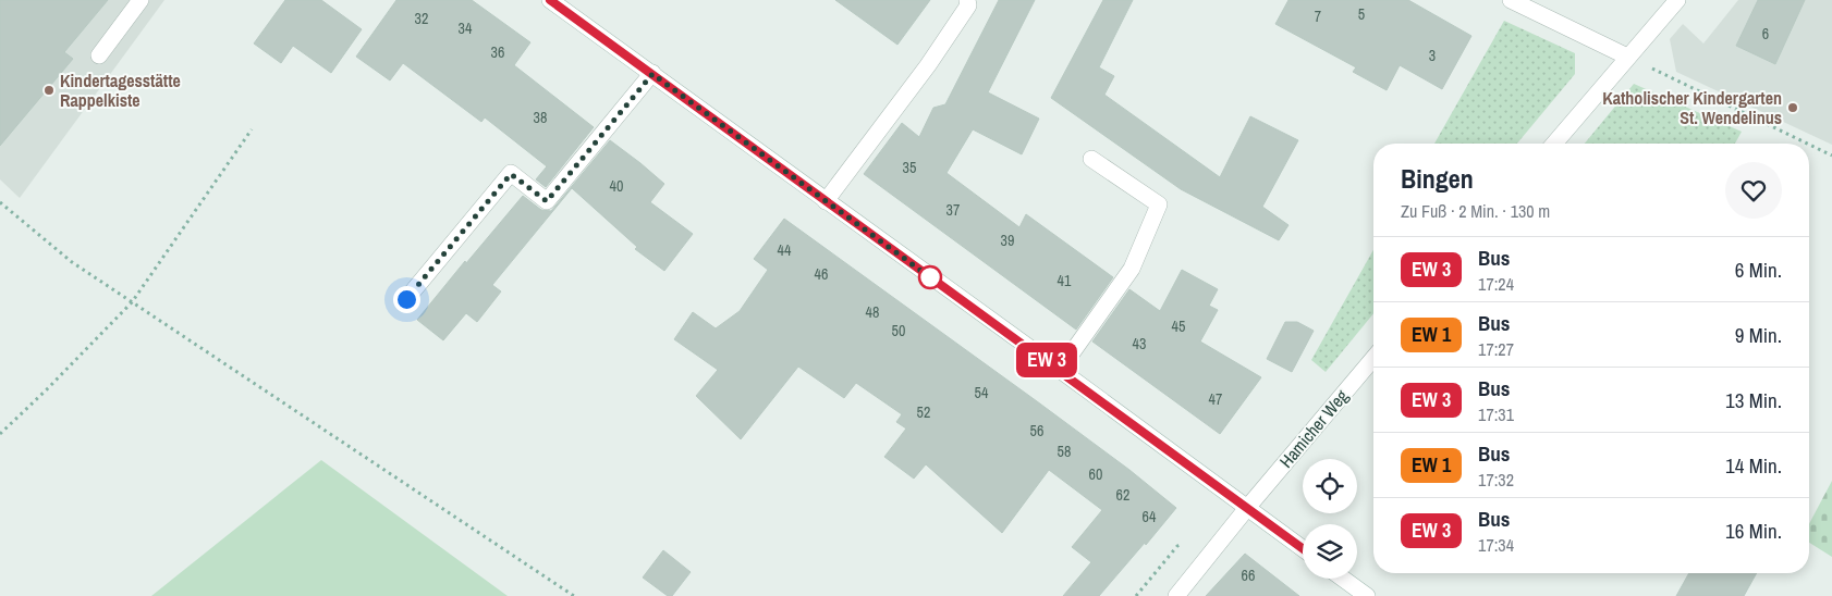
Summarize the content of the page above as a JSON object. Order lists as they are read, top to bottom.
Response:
{
  "streets": {
    "main road": ["Hamicher Weg"]
  },
  "places": ["Kindertagesstätte Rappelkiste", "Katholischer Kindergarten St. Wendelinus"],
  "house_numbers": [
    "5",
    "7",
    "32",
    "34",
    "6",
    "36",
    "3",
    "38",
    "35",
    "40",
    "37",
    "39",
    "44",
    "46",
    "41",
    "48",
    "45",
    "50",
    "43",
    "54",
    "47",
    "52",
    "56",
    "58",
    "60",
    "62",
    "64",
    "66"
  ],
  "page": {
    "on_map": "EW 3",
    "heading": ["Bingen", "Zu Fuß · 2 Min. · 130 m"],
    "list": [
      {
        "mark": "EW 3",
        "name": "Bus",
        "note": "17:24",
        "value": "6 Min."
      },
      {
        "mark": "EW 1",
        "name": "Bus",
        "note": "17:27",
        "value": "9 Min."
      },
      {
        "mark": "EW 3",
        "name": "Bus",
        "note": "17:31",
        "value": "13 Min."
      },
      {
        "mark": "EW 1",
        "name": "Bus",
        "note": "17:32",
        "value": "14 Min."
      },
      {
        "mark": "EW 3",
        "name": "Bus",
        "note": "17:34",
        "value": "16 Min."
      }
    ]
  }
}
